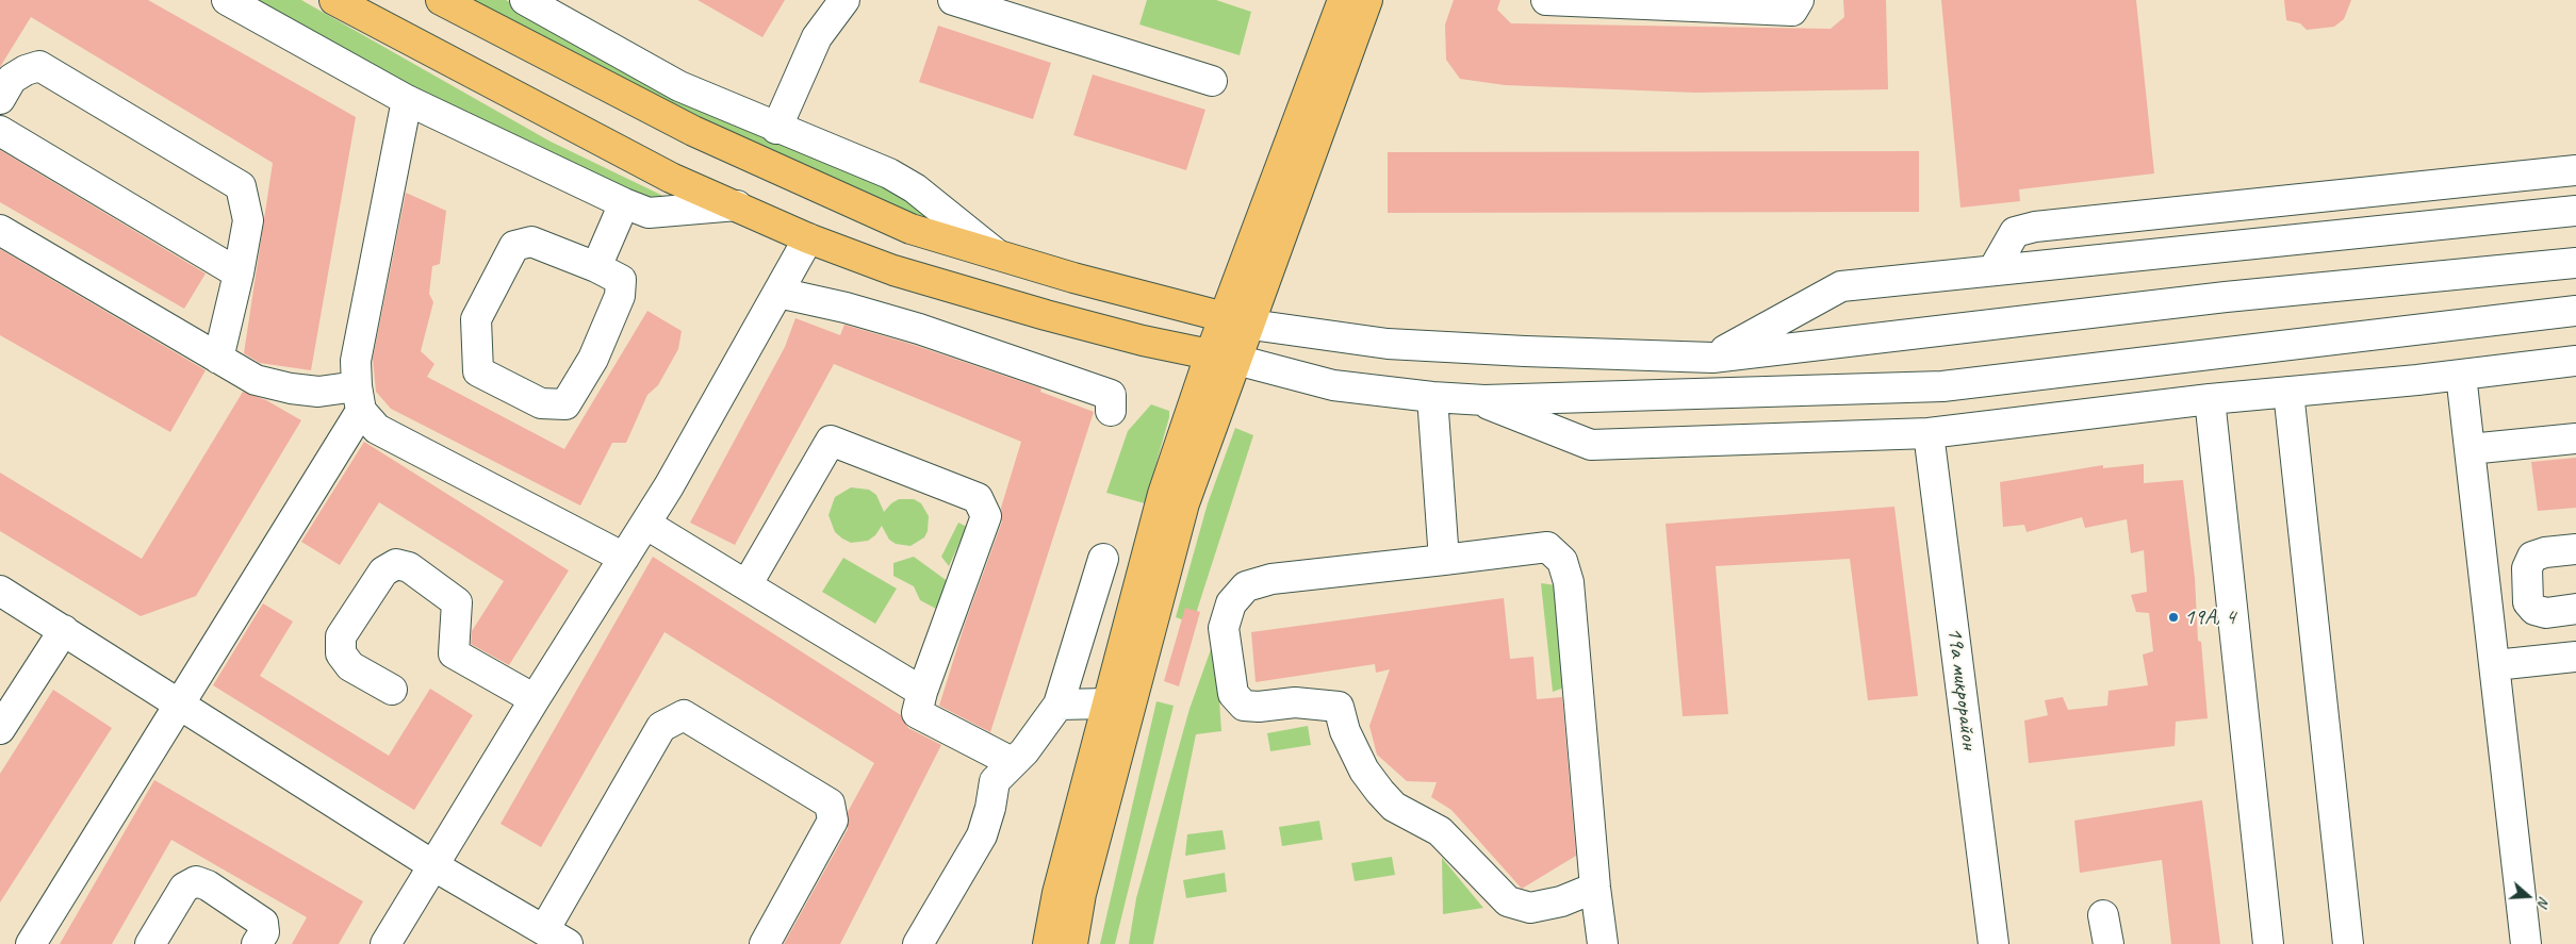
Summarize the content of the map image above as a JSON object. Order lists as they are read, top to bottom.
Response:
{
  "streets": {
    "street": ["19а микрорайон"]
  },
  "places": ["19А, 4"],
  "north": "right"
}
